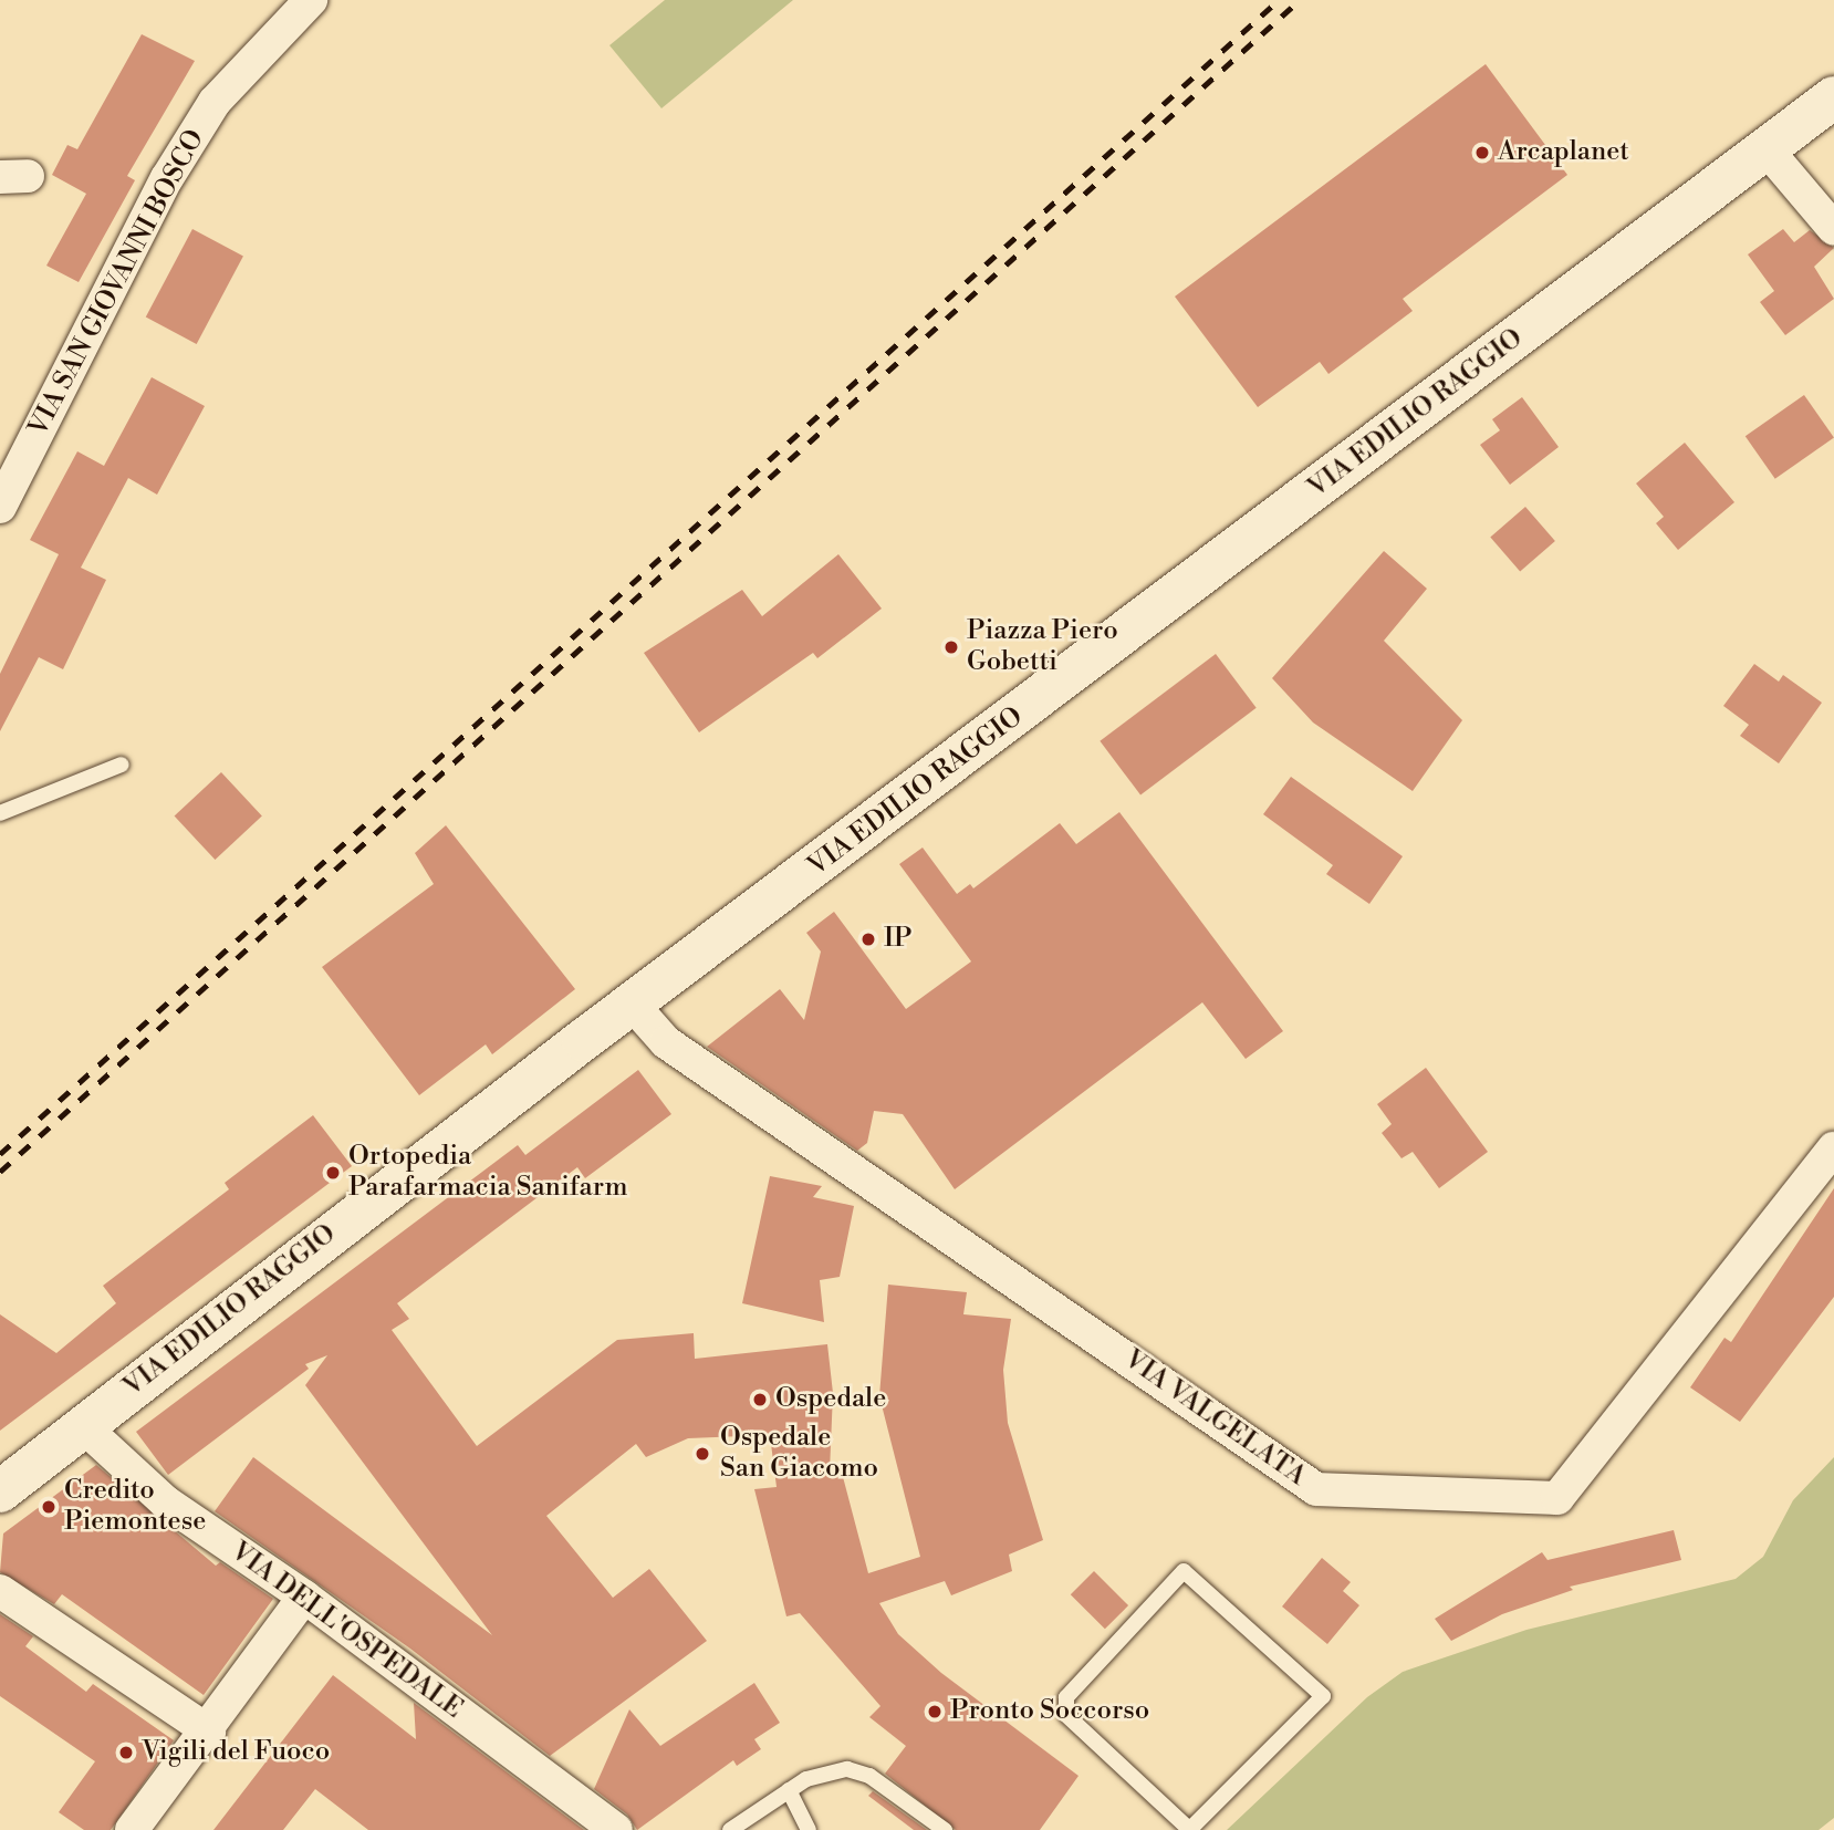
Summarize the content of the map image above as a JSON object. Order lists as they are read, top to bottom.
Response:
{
  "streets": {
    "main road": ["VIA EDILIO RAGGIO"],
    "street": ["VIA SAN GIOVANNI BOSCO", "VIA VALGELATA", "VIA DELL'OSPEDALE"]
  },
  "crossings": [
    ["VIA EDILIO RAGGIO", "VIA VALGELATA"],
    ["VIA EDILIO RAGGIO", "VIA DELL'OSPEDALE"]
  ],
  "places": [
    "Arcaplanet",
    "Piazza Piero Gobetti",
    "IP",
    "Ortopedia Parafarmacia Sanifarm",
    "Ospedale",
    "Ospedale San Giacomo",
    "Credito Piemontese",
    "Pronto Soccorso",
    "Vigili del Fuoco"
  ]
}
